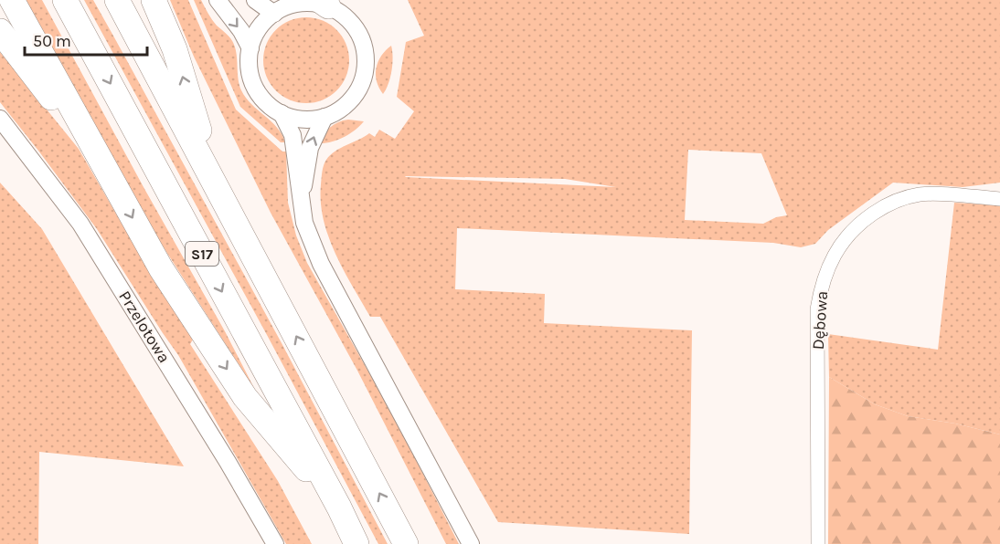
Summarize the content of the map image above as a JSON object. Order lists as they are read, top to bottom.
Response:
{
  "streets": {
    "highway": ["S17"],
    "street": ["Dębowa", "Przelotowa"]
  },
  "scale_bar": "50 m"
}
